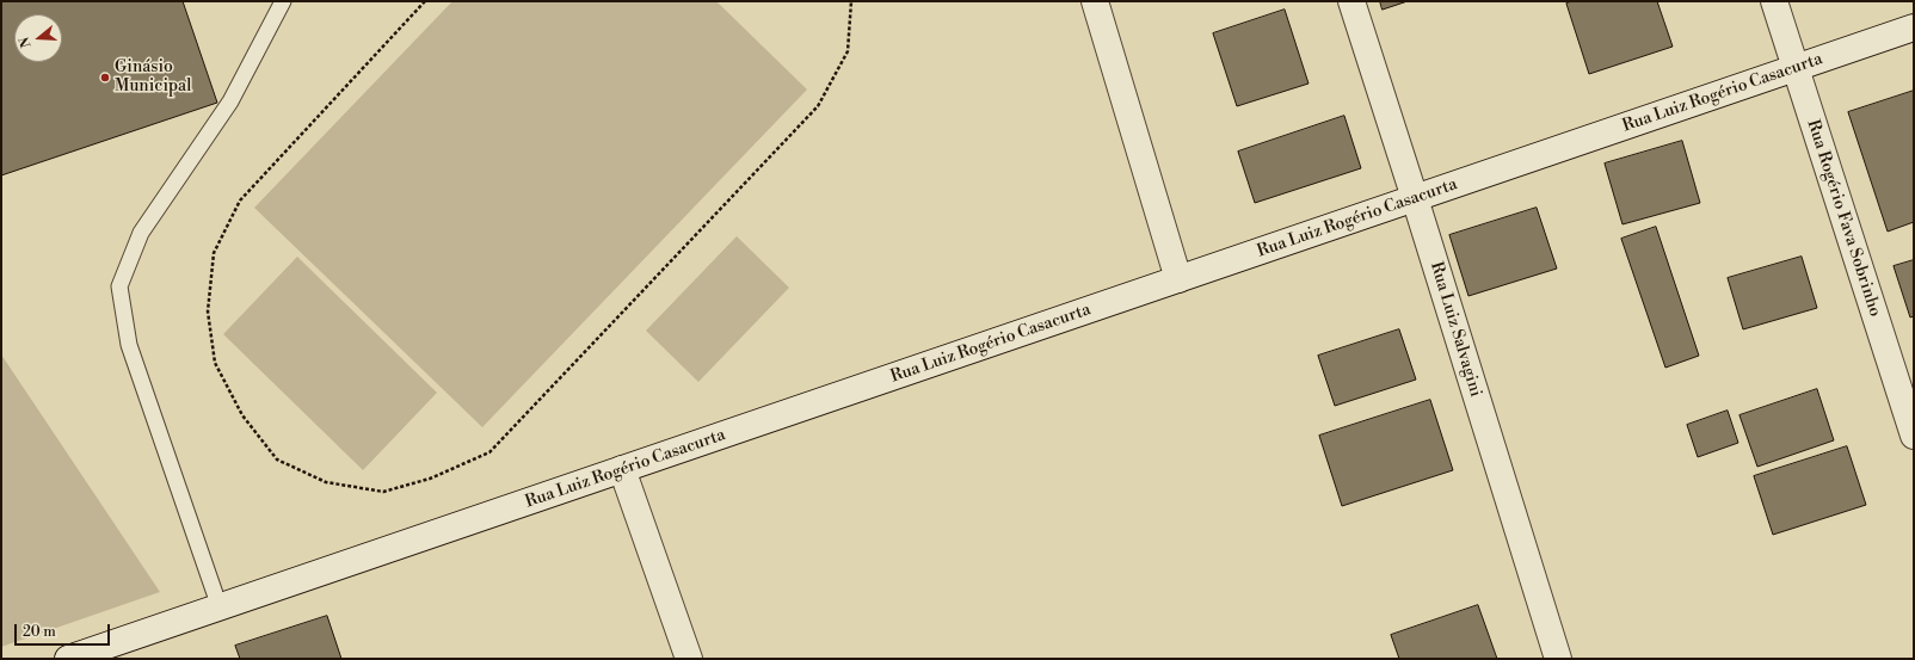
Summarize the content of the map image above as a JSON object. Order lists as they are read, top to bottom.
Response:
{
  "streets": {
    "street": ["Rua Luiz Rogério Casacurta", "Rua Rogério Fava Sobrinho", "Rua Luiz Salvagini"]
  },
  "crossings": [
    ["Rua Luiz Rogério Casacurta", "Rua Rogério Fava Sobrinho"],
    ["Rua Luiz Rogério Casacurta", "Rua Luiz Salvagini"]
  ],
  "places": ["Ginásio Municipal"],
  "scale_bar": "20 m",
  "north": "left"
}
